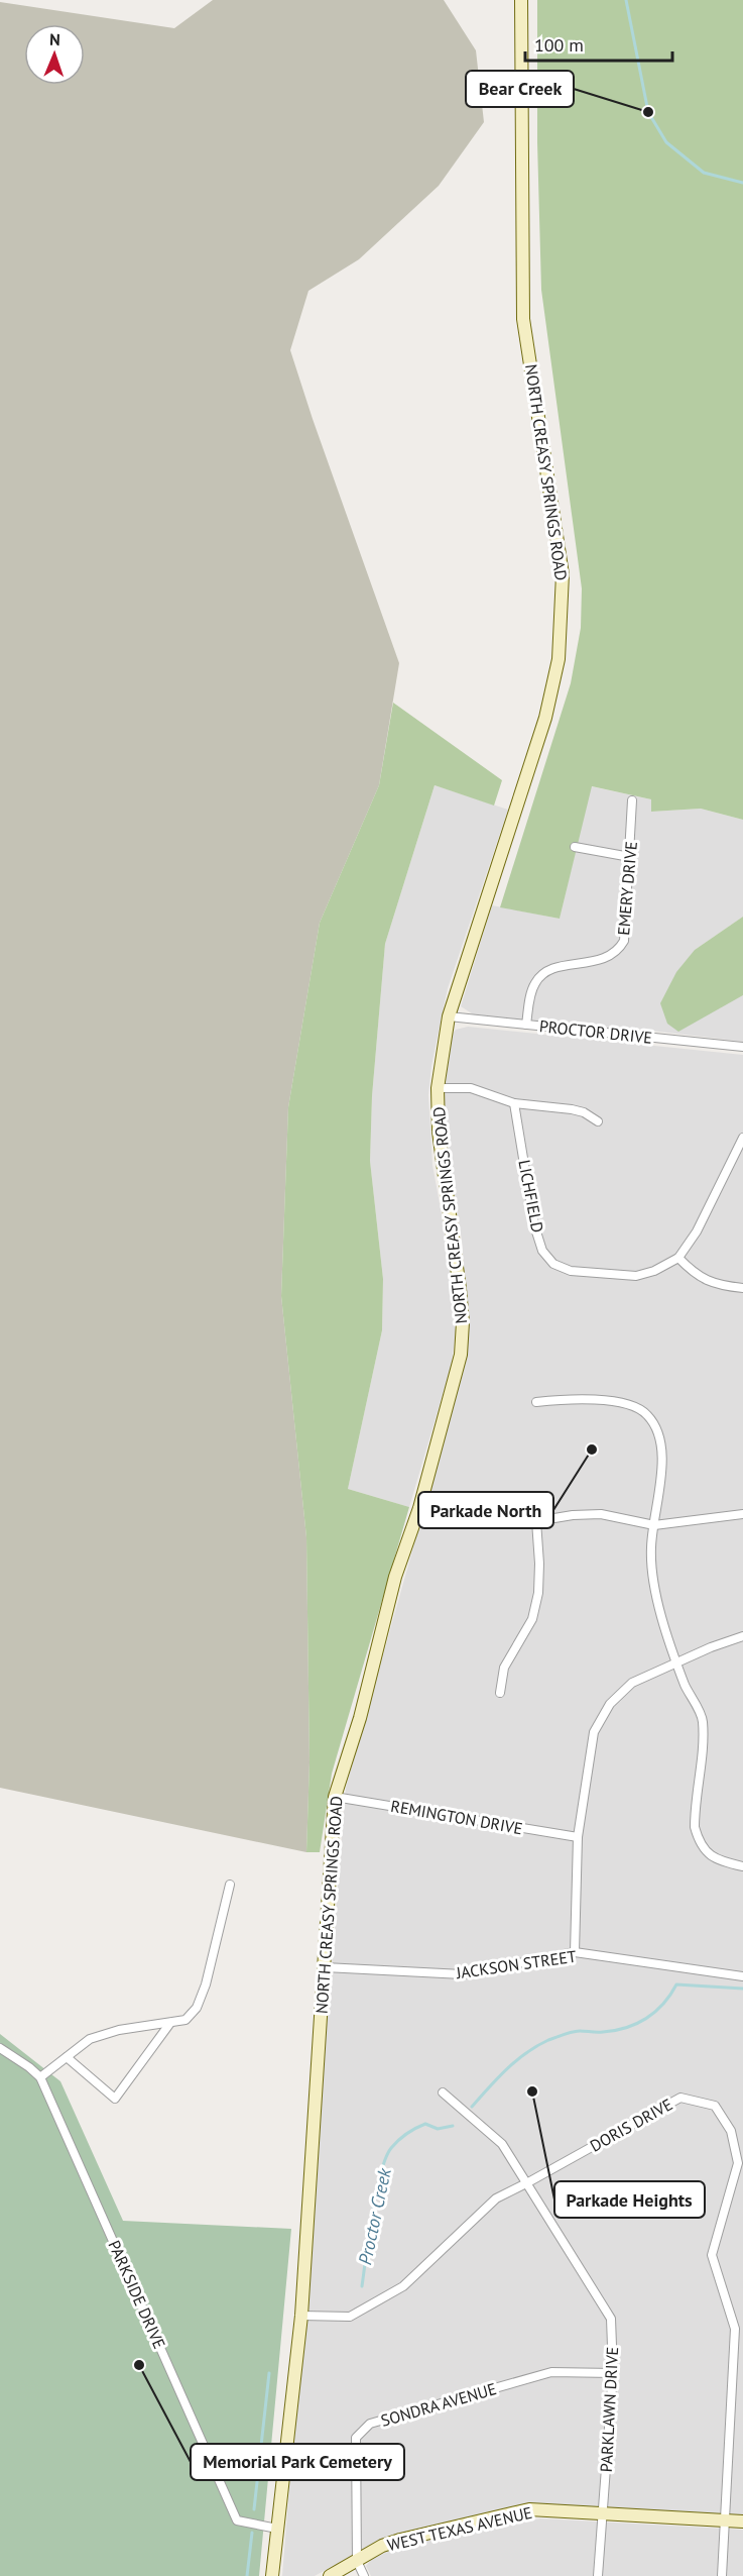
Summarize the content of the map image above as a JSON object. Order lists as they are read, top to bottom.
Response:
{
  "streets": {
    "street": [
      "NORTH CREASY SPRINGS ROAD",
      "EMERY DRIVE",
      "PROCTOR DRIVE",
      "LICHFIELD",
      "REMINGTON DRIVE",
      "JACKSON STREET",
      "DORIS DRIVE",
      "PARKSIDE DRIVE",
      "SONDRA AVENUE",
      "PARKLAWN DRIVE",
      "WEST TEXAS AVENUE"
    ]
  },
  "crossings": [
    ["NORTH CREASY SPRINGS ROAD", "PROCTOR DRIVE"],
    ["NORTH CREASY SPRINGS ROAD", "REMINGTON DRIVE"],
    ["NORTH CREASY SPRINGS ROAD", "JACKSON STREET"],
    ["NORTH CREASY SPRINGS ROAD", "DORIS DRIVE"],
    ["NORTH CREASY SPRINGS ROAD", "PARKSIDE DRIVE"],
    ["EMERY DRIVE", "PROCTOR DRIVE"],
    ["DORIS DRIVE", "PARKLAWN DRIVE"],
    ["DORIS DRIVE", "WEST TEXAS AVENUE"],
    ["SONDRA AVENUE", "PARKLAWN DRIVE"],
    ["SONDRA AVENUE", "WEST TEXAS AVENUE"],
    ["PARKLAWN DRIVE", "WEST TEXAS AVENUE"]
  ],
  "water": ["Proctor Creek"],
  "places": [
    "Bear Creek",
    "Parkade North",
    "Parkade Heights",
    "Memorial Park Cemetery"
  ],
  "scale_bar": "100 m",
  "north": "top"
}
